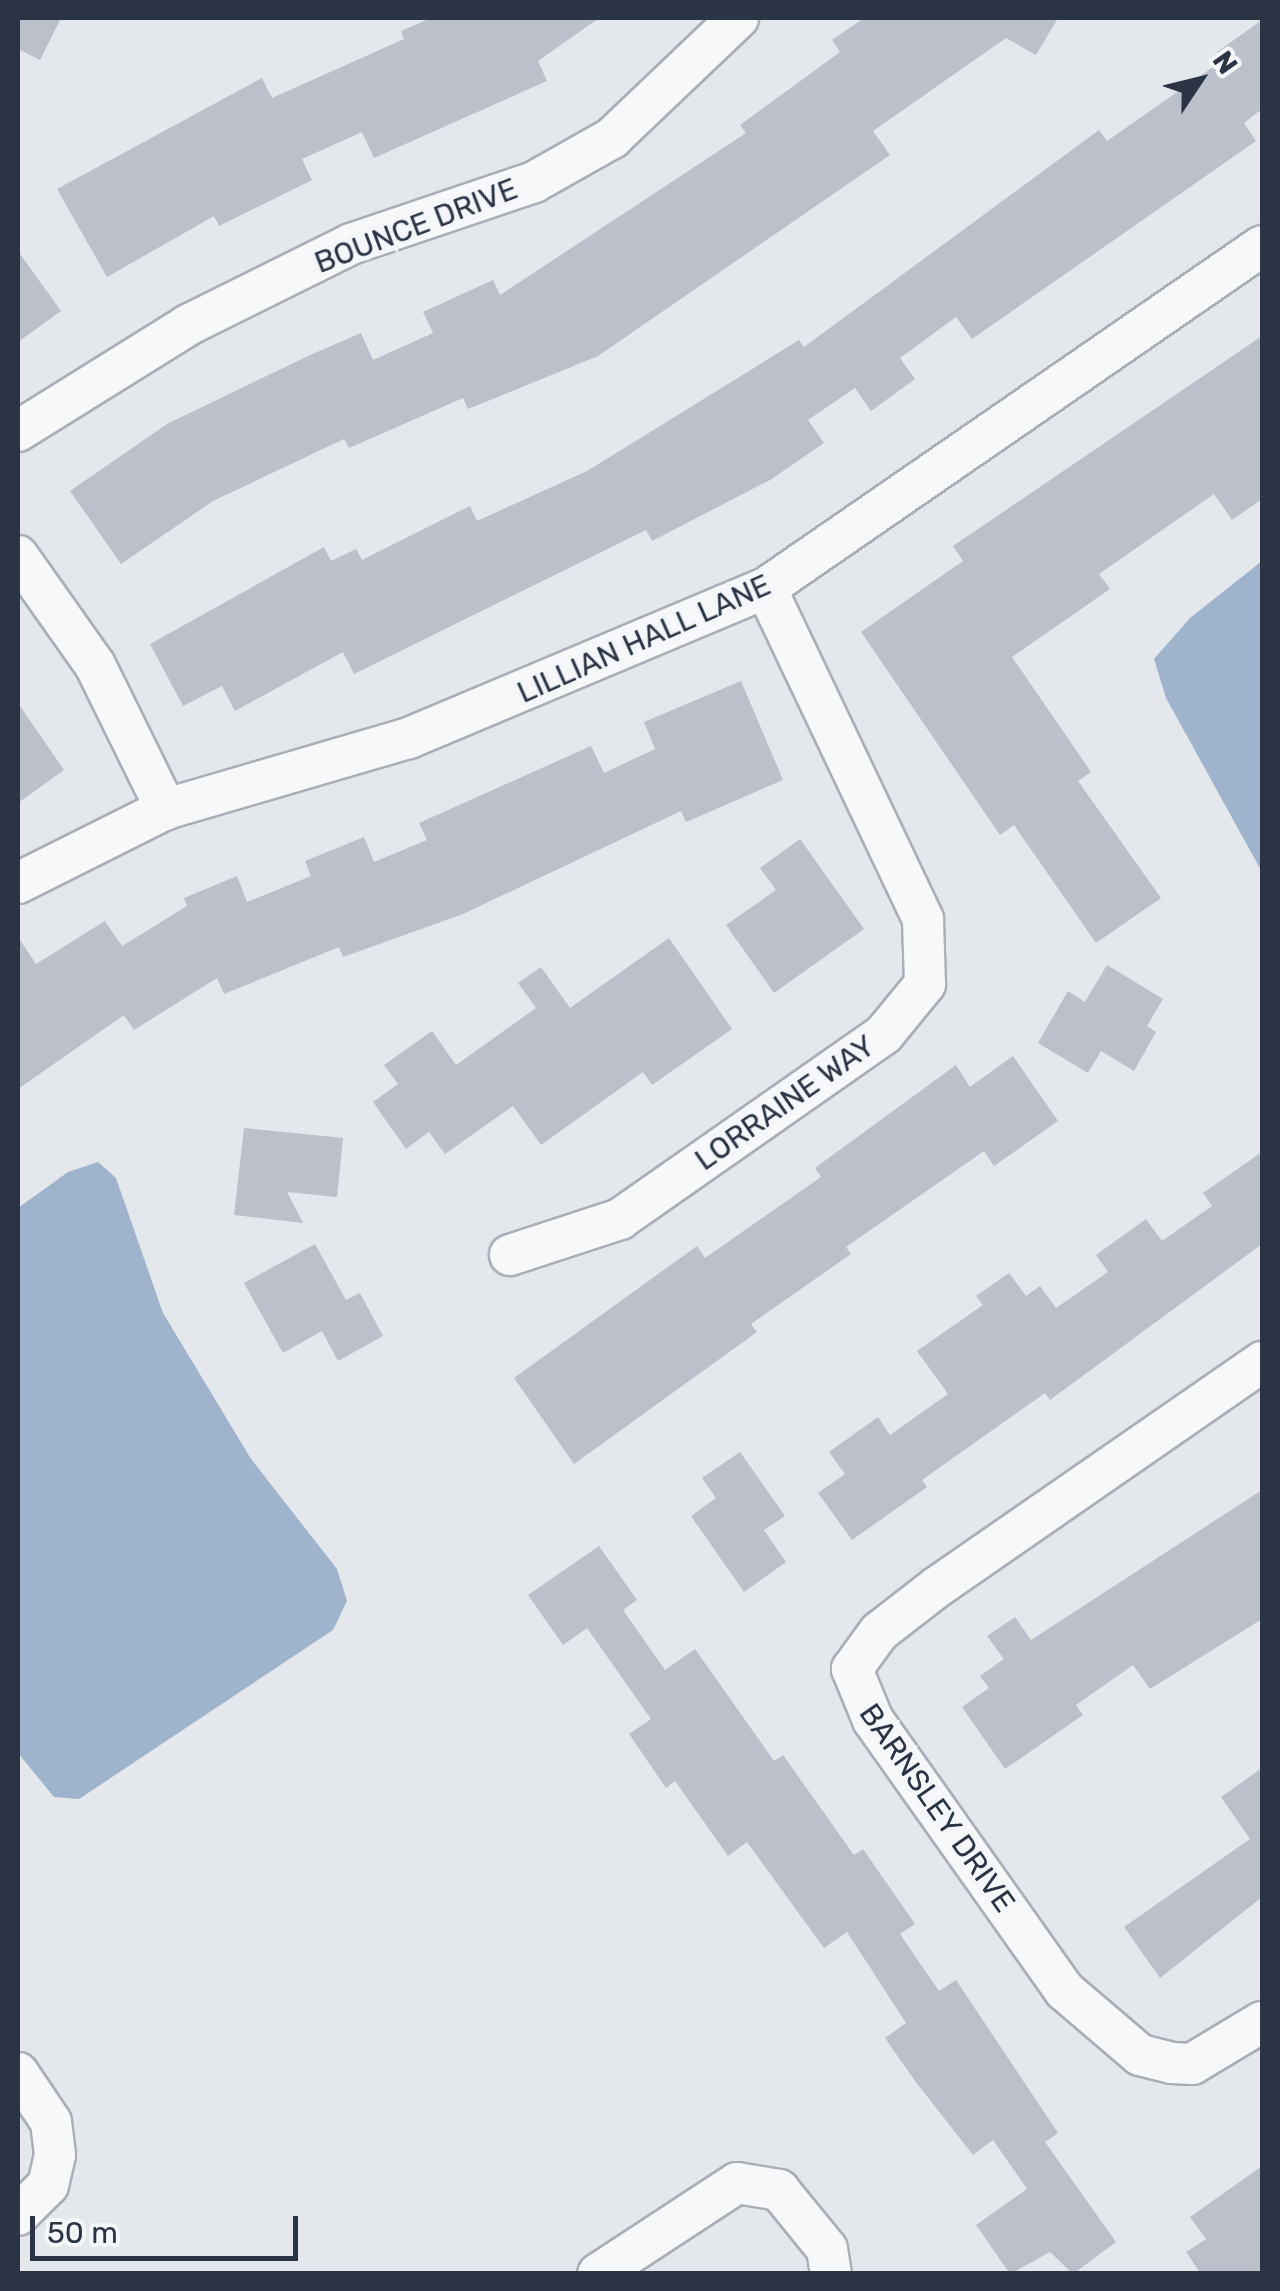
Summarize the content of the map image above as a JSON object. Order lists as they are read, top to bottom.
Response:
{
  "streets": {
    "street": [
      "BOUNCE DRIVE",
      "LILLIAN HALL LANE",
      "LORRAINE WAY",
      "BARNSLEY DRIVE"
    ]
  },
  "crossings": [
    ["LILLIAN HALL LANE", "LORRAINE WAY"]
  ],
  "scale_bar": "50 m",
  "north": "top right"
}
